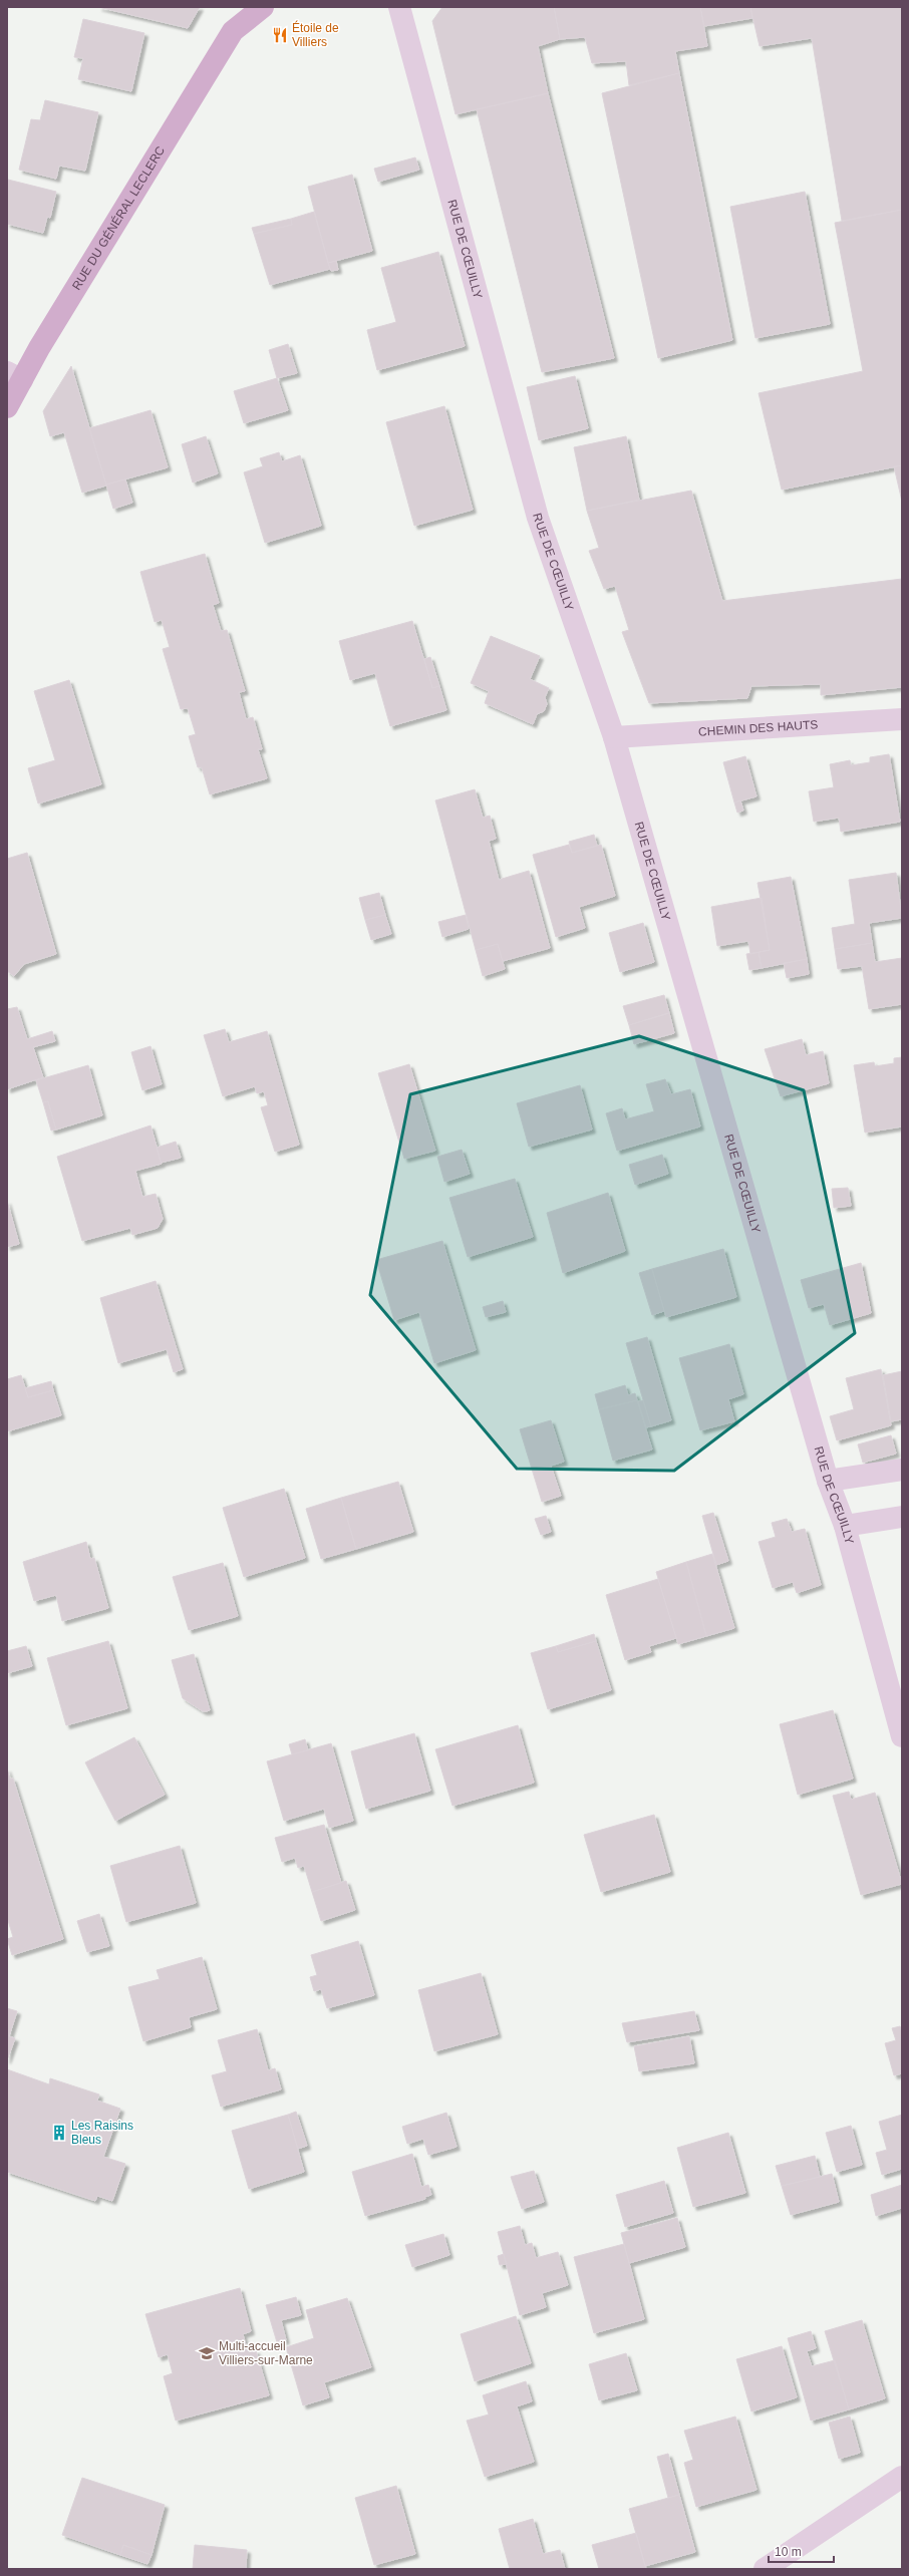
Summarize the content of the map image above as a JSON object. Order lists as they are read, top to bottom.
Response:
{
  "streets": {
    "main road": ["RUE DU GÉNÉRAL LECLERC"],
    "street": ["RUE DE CŒUILLY", "CHEMIN DES HAUTS"]
  },
  "crossings": [
    ["RUE DE CŒUILLY", "CHEMIN DES HAUTS"]
  ],
  "places": {
    "restaurant": ["Étoile de Villiers"],
    "building": ["Les Raisins Bleus"],
    "school or university": ["Multi-accueil Villiers-sur-Marne"]
  },
  "scale_bar": "10 m"
}
